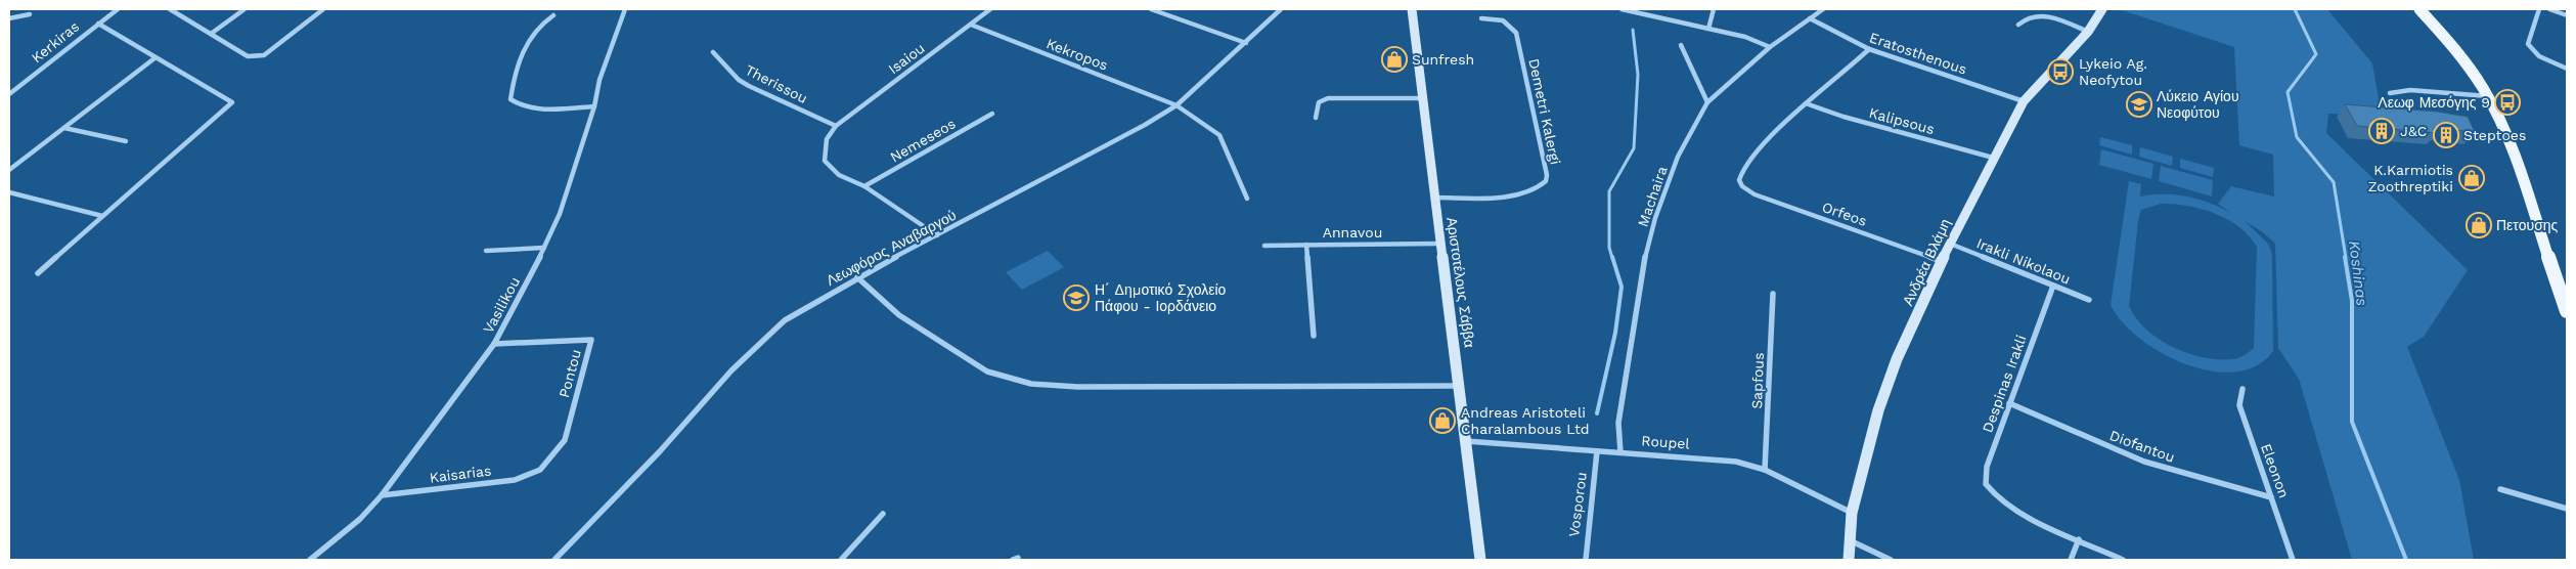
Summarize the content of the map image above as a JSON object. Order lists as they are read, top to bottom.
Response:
{
  "streets": {
    "street": [
      "Kerkiras",
      "Eratosthenous",
      "Kekropos",
      "Isaiou",
      "Therissou",
      "Demetri Kalergi",
      "Kalipsous",
      "Nemeseos",
      "Machaira",
      "Orfeos",
      "Annavou",
      "Λεωφόρος Αναβαργού",
      "Irakli Nikolaou",
      "Ανδρέα Βλάμη",
      "Αριστοτέλους Σάββα",
      "Vasilikou",
      "Pontou",
      "Sapfous",
      "Despinas Irakli",
      "Roupel",
      "Diofantou",
      "Eleonon",
      "Kaisarias",
      "Vosporou"
    ]
  },
  "crossings": [
    ["Eratosthenous", "Machaira"],
    ["Eratosthenous", "Ανδρέα Βλάμη"],
    ["Kekropos", "Isaiou"],
    ["Kekropos", "Λεωφόρος Αναβαργού"],
    ["Isaiou", "Therissou"],
    ["Demetri Kalergi", "Αριστοτέλους Σάββα"],
    ["Kalipsous", "Orfeos"],
    ["Kalipsous", "Ανδρέα Βλάμη"],
    ["Machaira", "Roupel"],
    ["Orfeos", "Ανδρέα Βλάμη"],
    ["Annavou", "Αριστοτέλους Σάββα"],
    ["Irakli Nikolaou", "Ανδρέα Βλάμη"],
    ["Irakli Nikolaou", "Despinas Irakli"],
    ["Ανδρέα Βλάμη", "Roupel"],
    ["Αριστοτέλους Σάββα", "Roupel"],
    ["Vasilikou", "Pontou"],
    ["Vasilikou", "Kaisarias"],
    ["Pontou", "Kaisarias"],
    ["Sapfous", "Roupel"],
    ["Despinas Irakli", "Diofantou"],
    ["Roupel", "Vosporou"],
    ["Diofantou", "Eleonon"]
  ],
  "water": ["Koshinas"],
  "places": {
    "shop": [
      "Sunfresh",
      "K.Karmiotis Zoothreptiki",
      "Πετουσης",
      "Andreas Aristoteli Charalambous Ltd"
    ],
    "bus stop": ["Lykeio Ag. Neofytou", "Λεωφ Μεσόγης 9"],
    "school or university": ["Λύκειο Αγίου Νεοφύτου", "Η΄ Δημοτικό Σχολείο Πάφου - Ιορδάνειο"],
    "building": ["J&C", "Steptoes"]
  }
}
